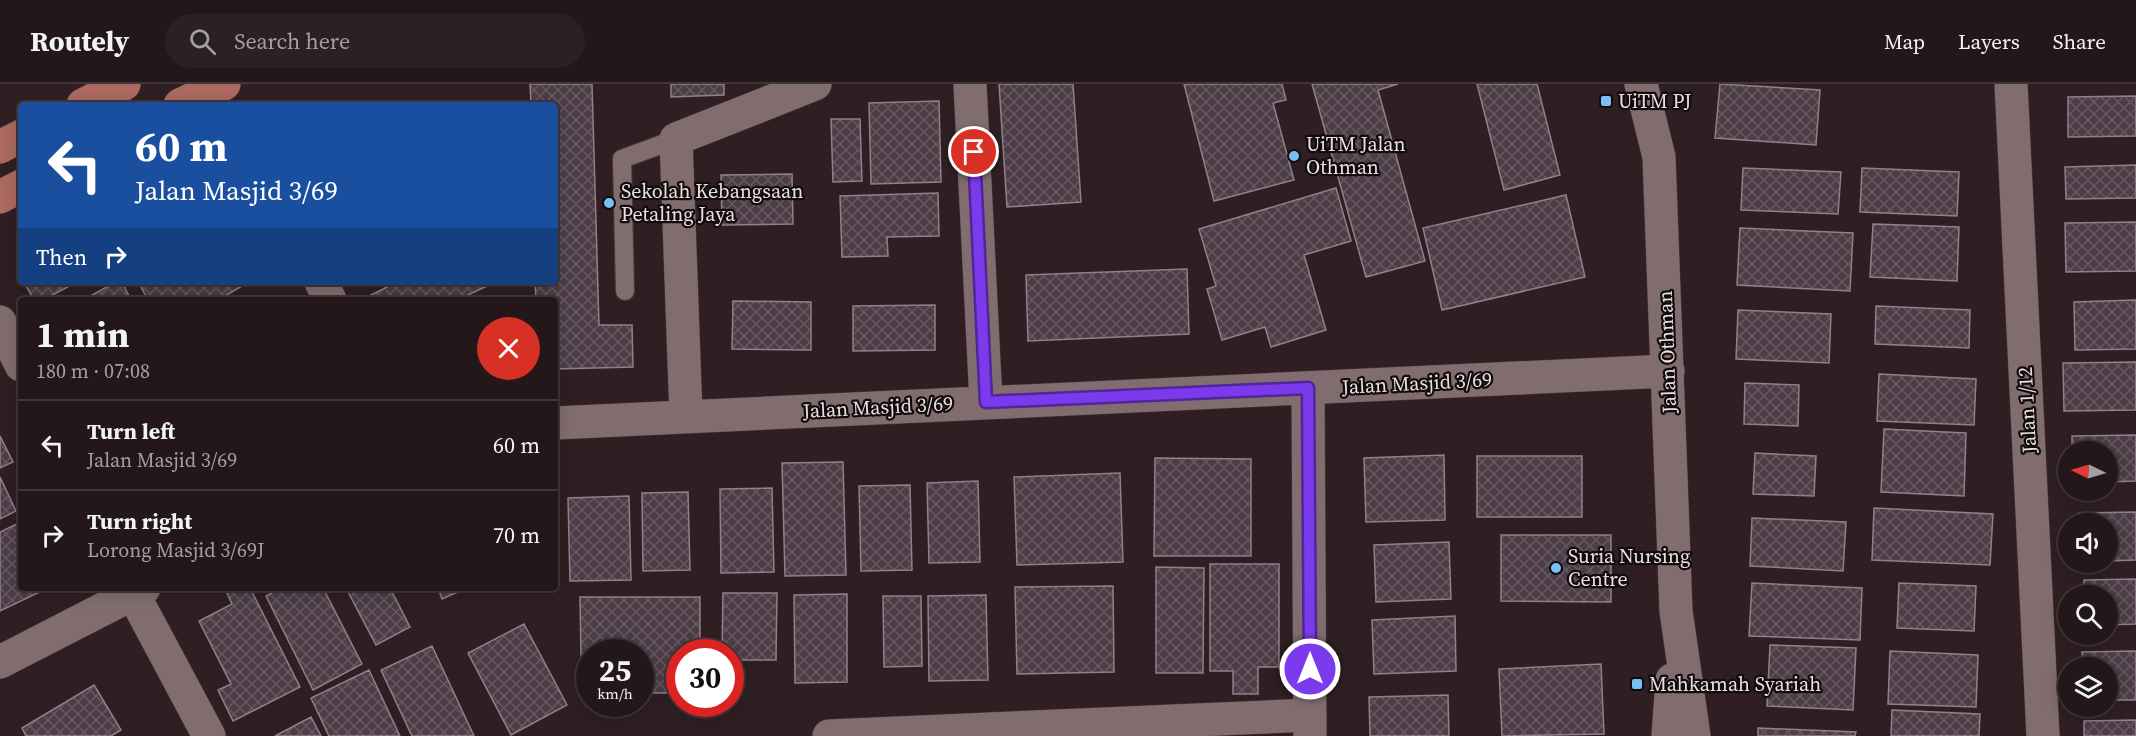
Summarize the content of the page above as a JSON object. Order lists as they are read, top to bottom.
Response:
{
  "streets": {
    "street": ["Jalan Othman", "Jalan Masjid 3/69", "Jalan 1/12"]
  },
  "crossings": [
    ["Jalan Othman", "Jalan Masjid 3/69"]
  ],
  "places": {
    "transit": ["UiTM PJ", "Mahkamah Syariah"],
    "other": ["UiTM Jalan Othman", "Sekolah Kebangsaan Petaling Jaya", "Suria Nursing Centre"]
  },
  "north": "left",
  "page": {
    "header": "Routely",
    "search": "Search here",
    "nav": ["Map", "Layers", "Share"],
    "turn": ["60 m", "Jalan Masjid 3/69"],
    "then": "Then",
    "heading": ["1 min", "180 m · 07:08"],
    "list": [
      {
        "name": "Turn left",
        "note": "Jalan Masjid 3/69",
        "value": "60 m"
      },
      {
        "name": "Turn right",
        "note": "Lorong Masjid 3/69J",
        "value": "70 m"
      }
    ],
    "speed": "25 km/h",
    "limit": "30"
  }
}
